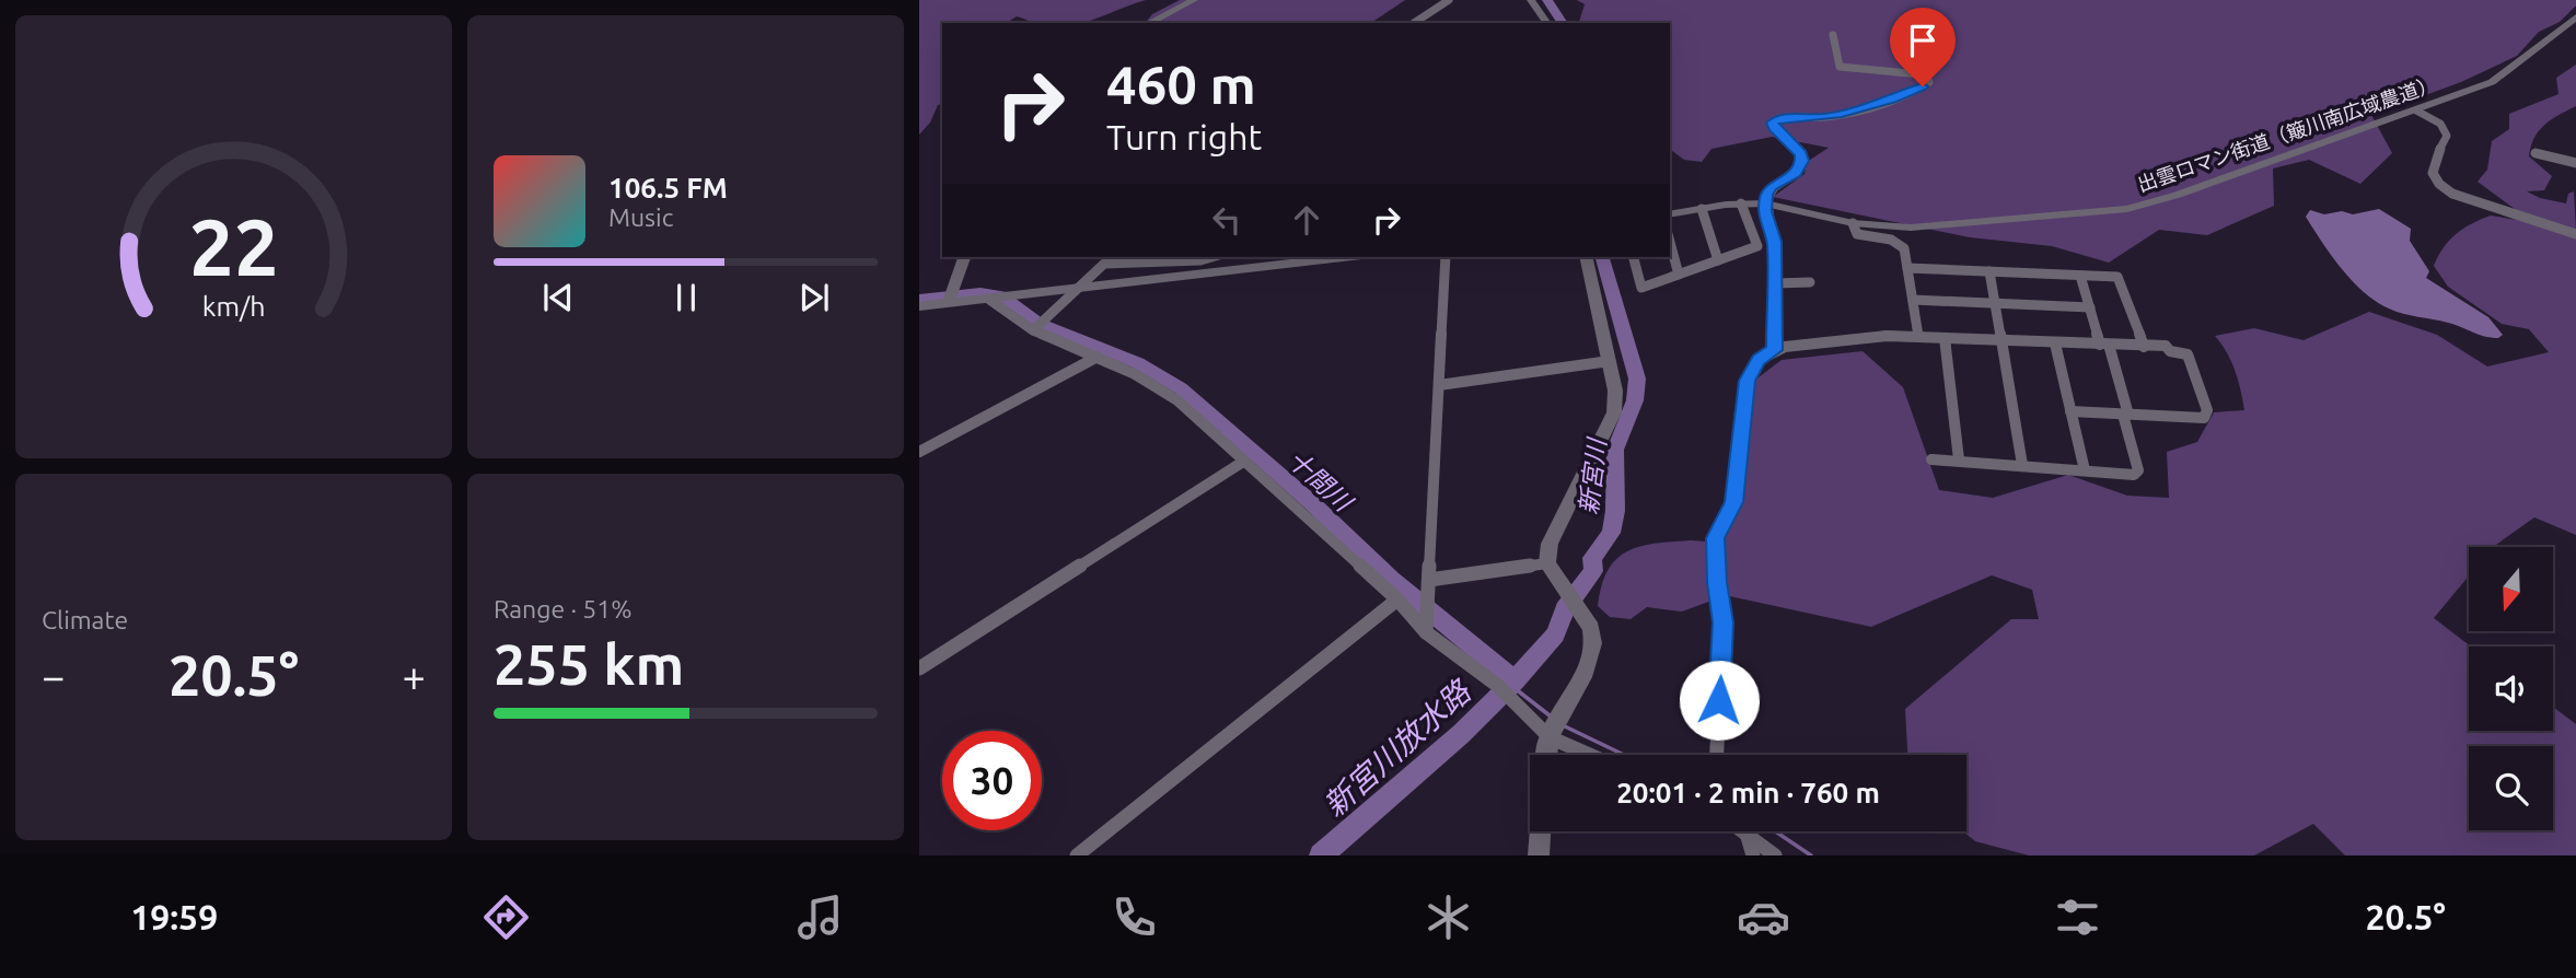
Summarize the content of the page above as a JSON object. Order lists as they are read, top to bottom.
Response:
{
  "streets": {
    "street": ["出雲ロマン街道（簸川南広域農道）"]
  },
  "water": ["新宮川", "十間川", "新宮川放水路"],
  "north": "bottom",
  "page": {
    "turn": ["460 m", "Turn right"],
    "song": ["106.5 FM", "Music"],
    "tile": [
      "Climate",
      ["Range · 51%", "255 km"]
    ],
    "heat": ["−", "20.5°", "+"],
    "limit": "30",
    "trip": "20:01 · 2 min · 760 m",
    "tabs": ["19:59", "20.5°"],
    "gauge": ["22", "km/h"]
  }
}
